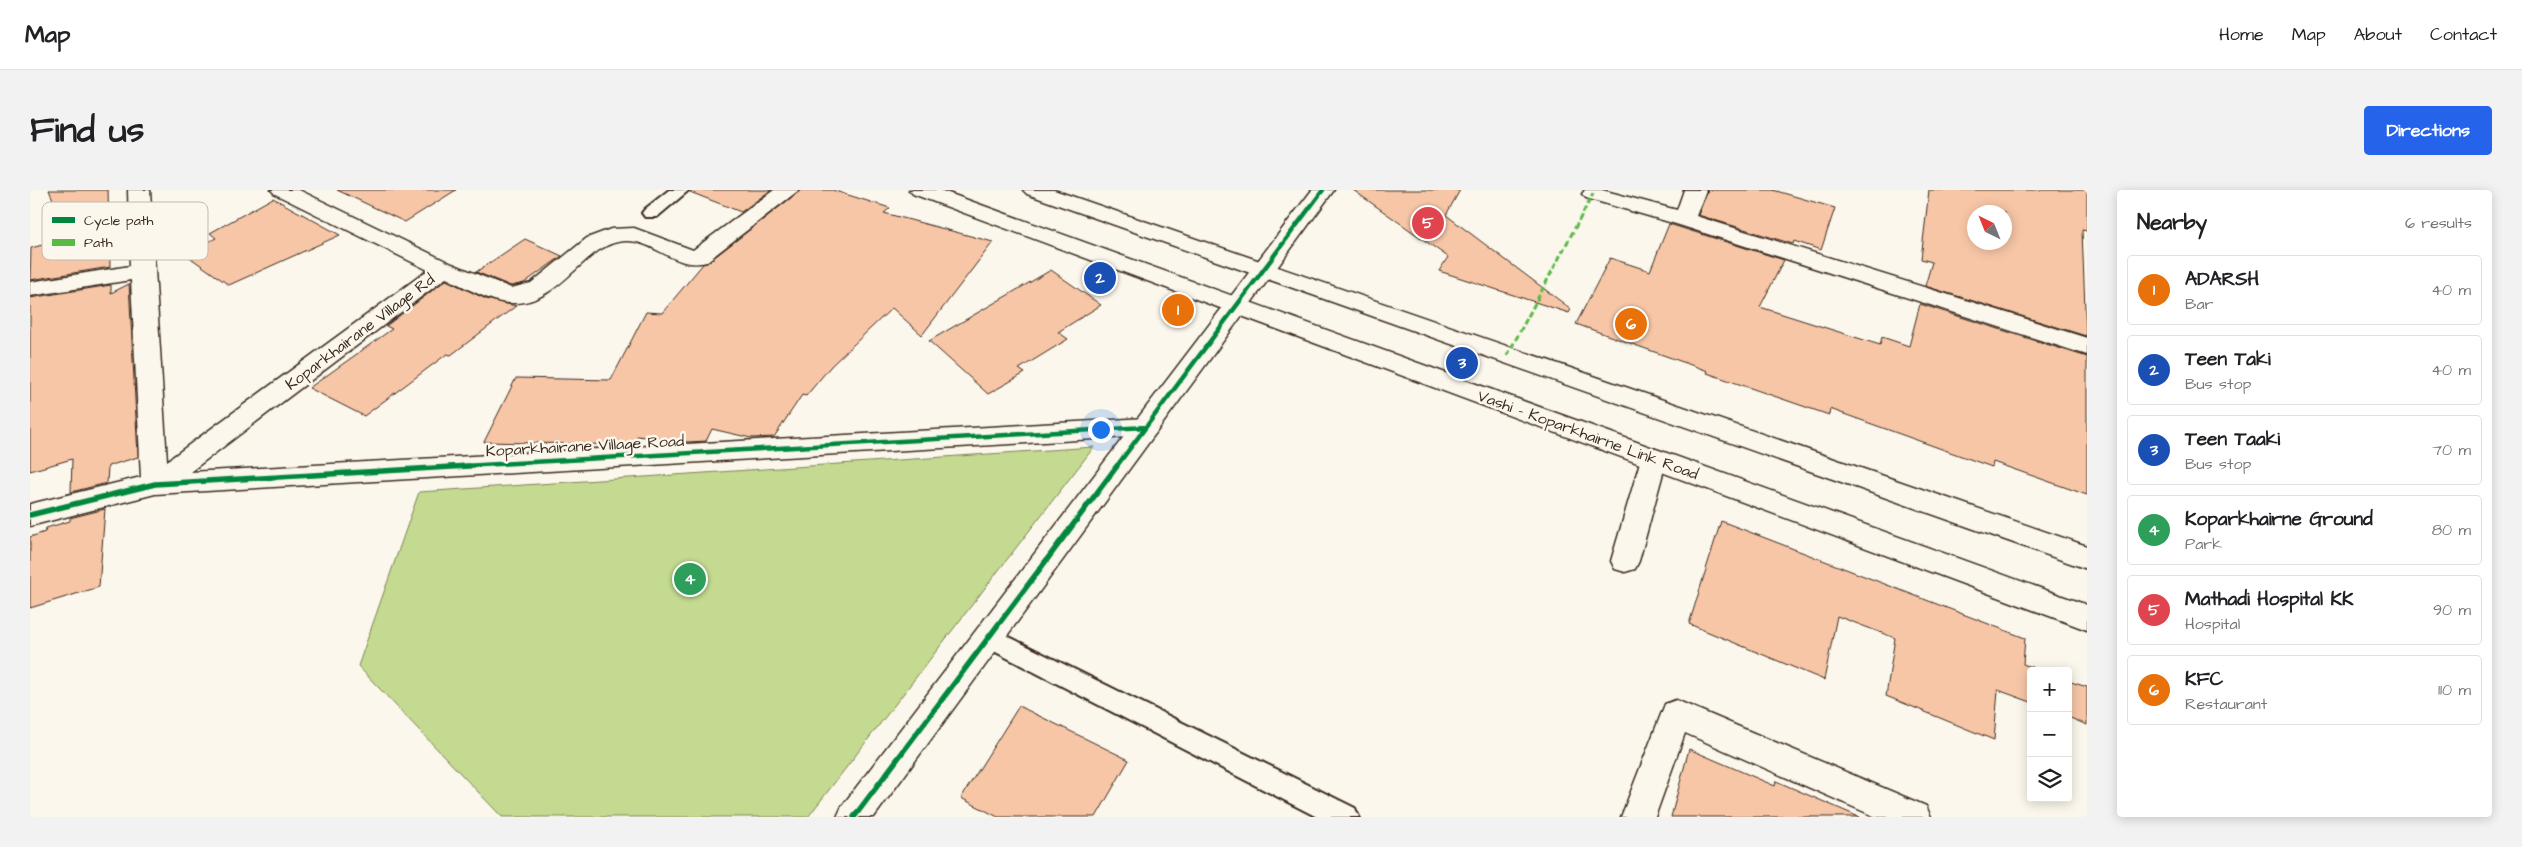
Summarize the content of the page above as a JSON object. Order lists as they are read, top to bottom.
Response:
{
  "streets": {
    "street": ["Koparkhairane Village Rd", "Vashi - Koparkhairne Link Road", "Koparkhairane Village Road"]
  },
  "crossings": [
    ["Koparkhairane Village Rd", "Koparkhairane Village Road"]
  ],
  "legend": ["Cycle path", "Path"],
  "north": "top left",
  "page": {
    "header": "Map",
    "nav": [
      "Home",
      "Map",
      "About",
      "Contact"
    ],
    "title": "Find us",
    "buttons": "Directions",
    "heading": ["Nearby", "6 results"],
    "pins": [
      "5",
      "2",
      "1",
      "6",
      "3",
      "4"
    ],
    "list": [
      {
        "mark": "1",
        "name": "ADARSH",
        "note": "Bar",
        "value": "40 m"
      },
      {
        "mark": "2",
        "name": "Teen Taki",
        "note": "Bus stop",
        "value": "40 m"
      },
      {
        "mark": "3",
        "name": "Teen Taaki",
        "note": "Bus stop",
        "value": "70 m"
      },
      {
        "mark": "4",
        "name": "Koparkhairne Ground",
        "note": "Park",
        "value": "80 m"
      },
      {
        "mark": "5",
        "name": "Mathadi Hospital KK",
        "note": "Hospital",
        "value": "90 m"
      },
      {
        "mark": "6",
        "name": "KFC",
        "note": "Restaurant",
        "value": "110 m"
      }
    ],
    "map_buttons": ["+", "−"]
  }
}
